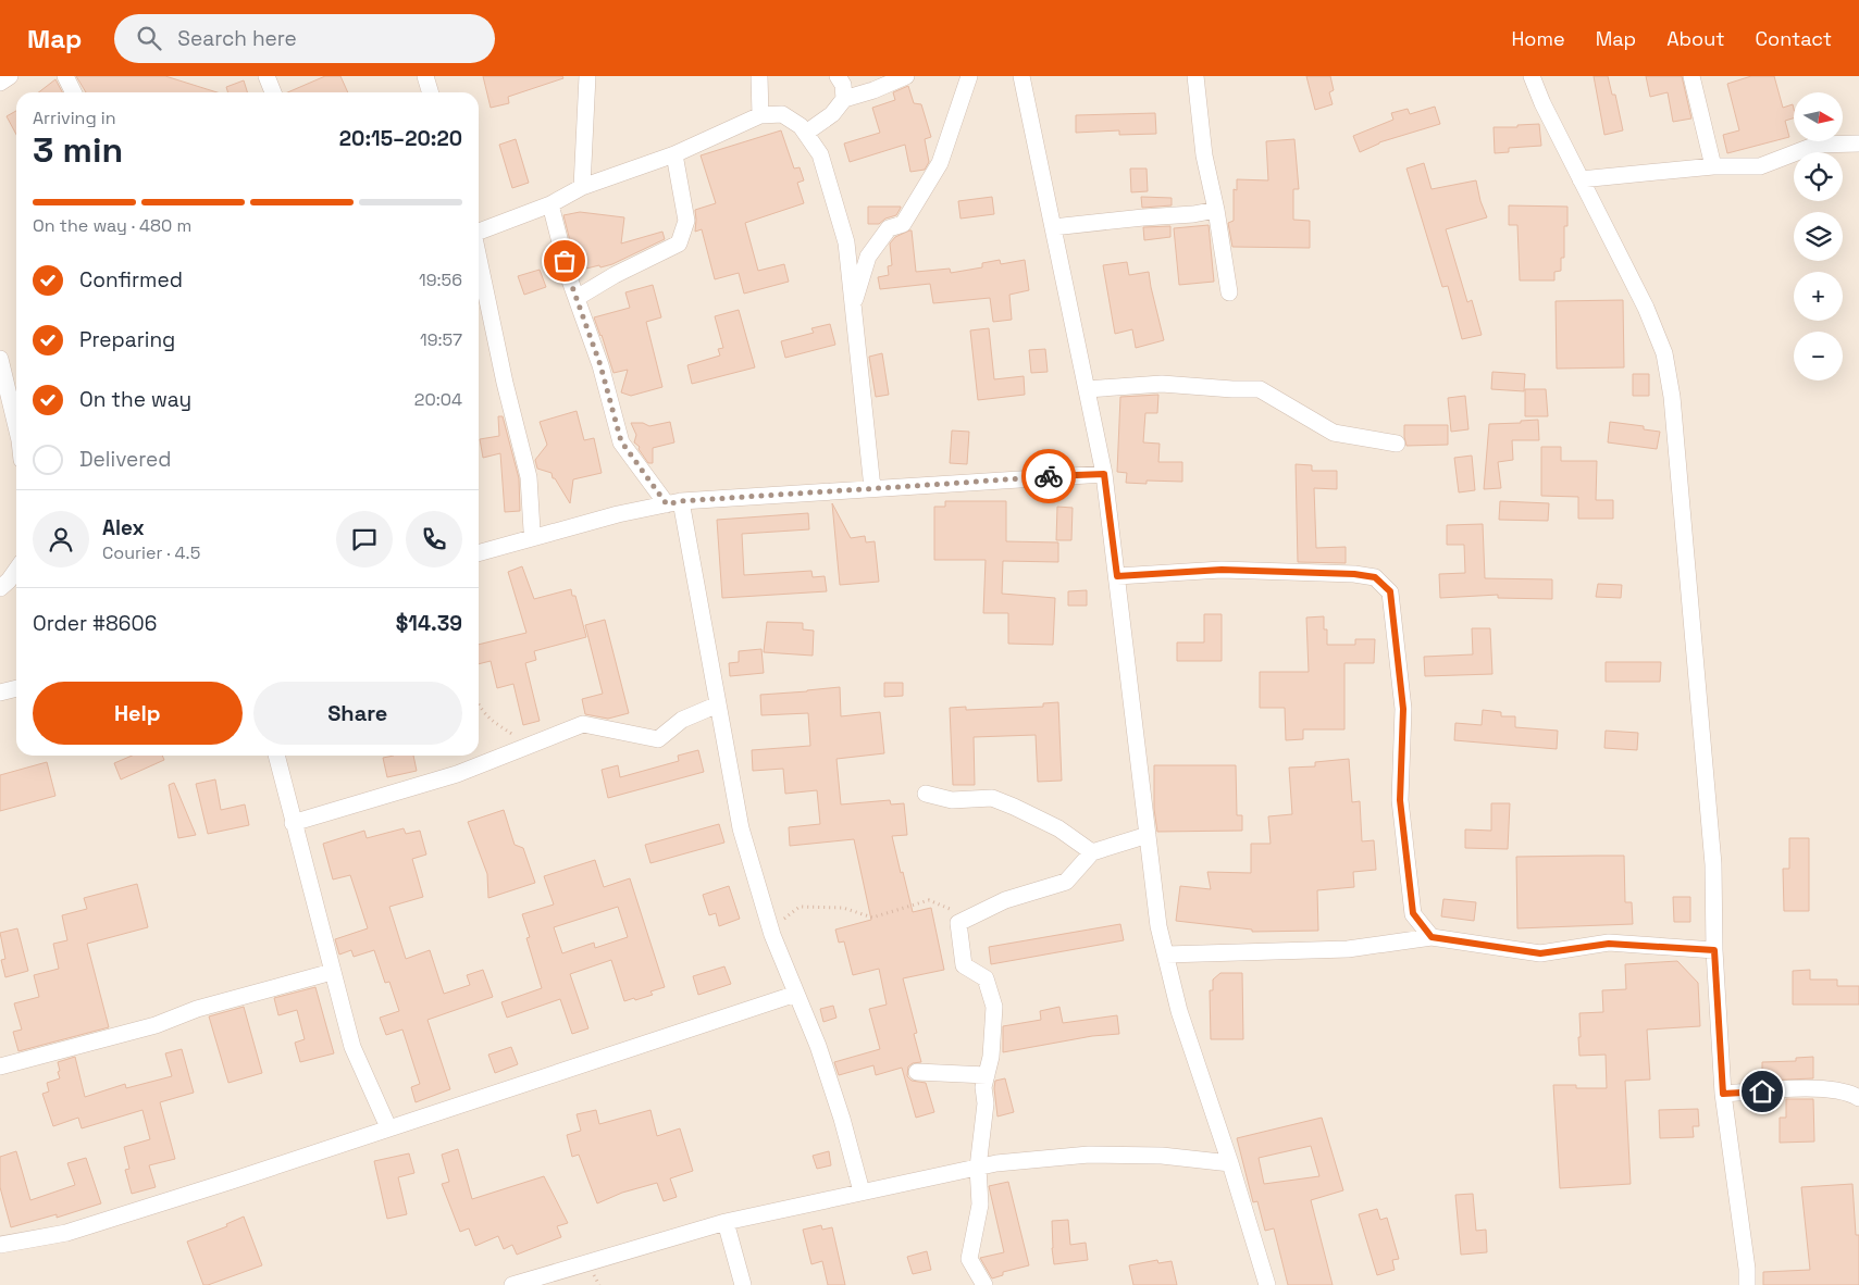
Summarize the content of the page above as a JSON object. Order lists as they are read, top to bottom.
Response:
{
  "north": "right",
  "page": {
    "header": "Map",
    "search": "Search here",
    "nav": [
      "Home",
      "Map",
      "About",
      "Contact"
    ],
    "map_buttons": ["+", "−"],
    "heading": ["3 min", "Arriving in", "20:15–20:20"],
    "panel": [
      "Alex",
      "Courier · 4.5",
      "Order #8606",
      "$14.39"
    ],
    "bar": "On the way · 480 m",
    "list": [
      ["Confirmed", "19:56"],
      ["Preparing", "19:57"],
      ["On the way", "20:04"],
      "Delivered"
    ],
    "buttons": ["Help", "Share"]
  }
}
